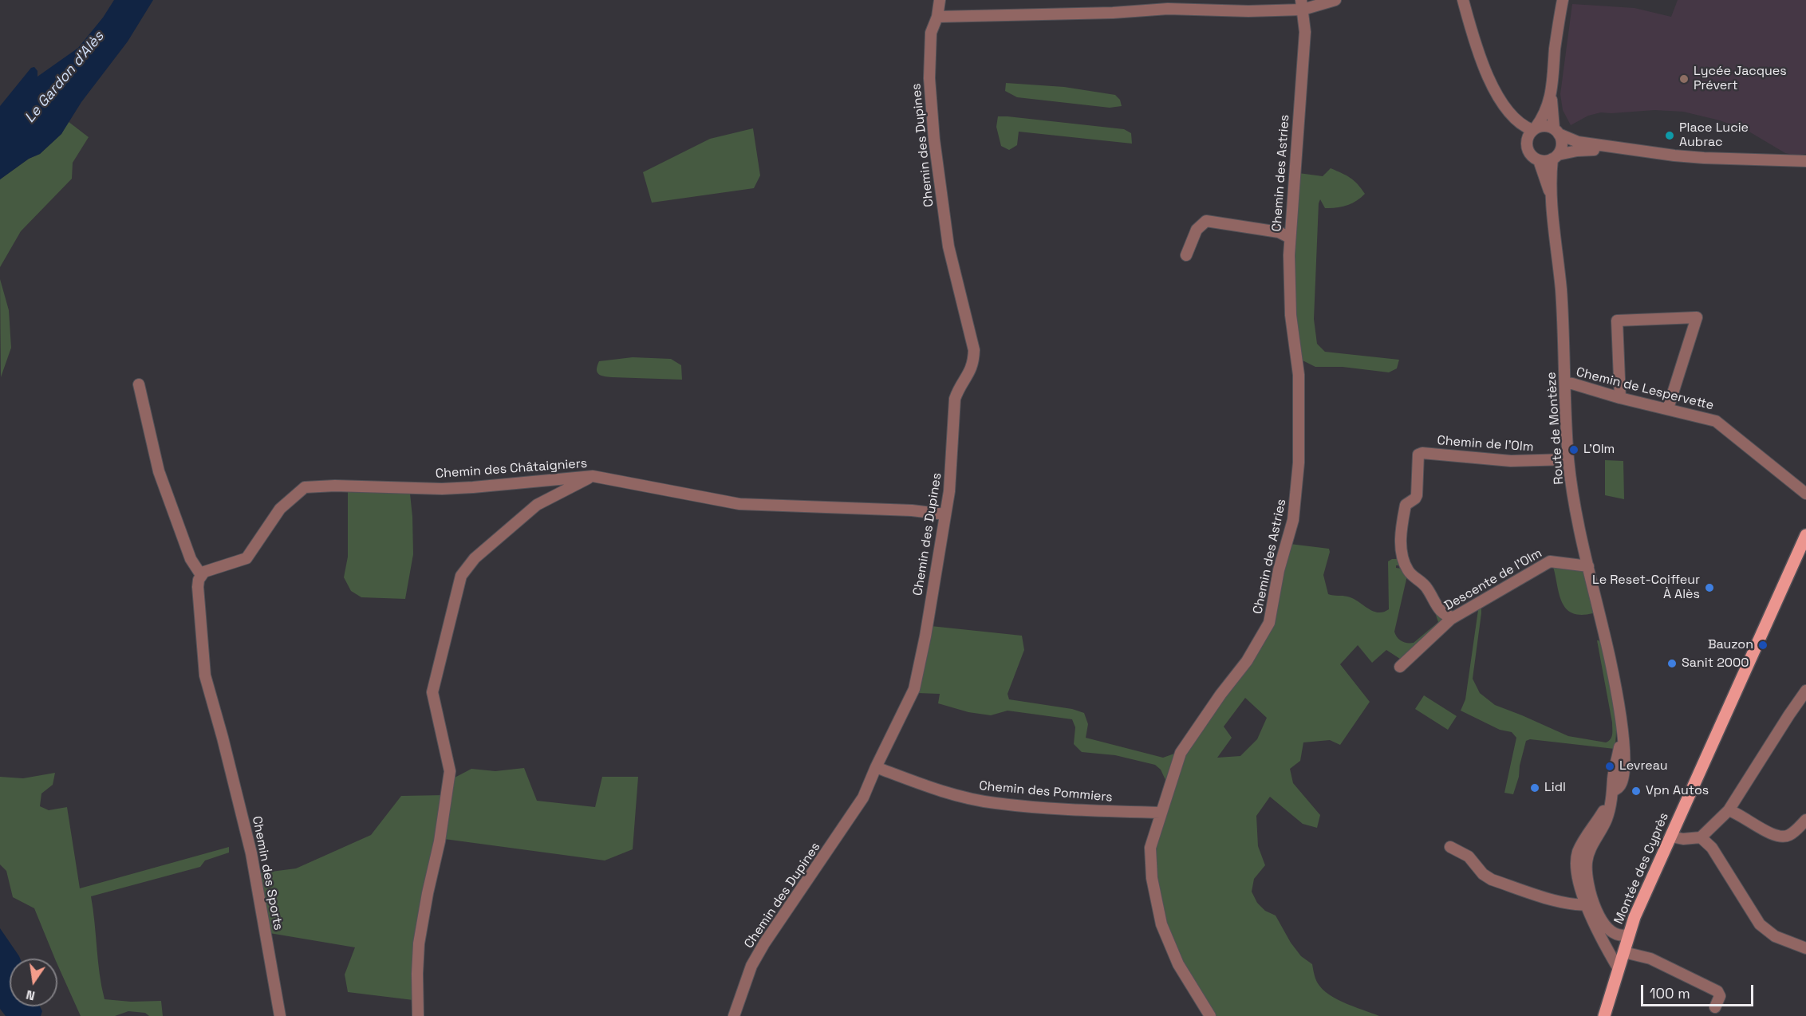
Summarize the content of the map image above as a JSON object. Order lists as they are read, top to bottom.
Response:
{
  "streets": {
    "main road": ["Montée des Cyprès"],
    "street": [
      "Chemin des Dupines",
      "Chemin des Astries",
      "Chemin de Lespervette",
      "Route de Montèze",
      "Chemin de l'Olm",
      "Chemin des Châtaigniers",
      "Descente de l'Olm",
      "Chemin des Pommiers",
      "Chemin des Sports"
    ]
  },
  "crossings": [
    ["Chemin des Dupines", "Chemin des Châtaigniers"],
    ["Chemin des Dupines", "Chemin des Pommiers"],
    ["Chemin des Astries", "Chemin des Pommiers"],
    ["Chemin de Lespervette", "Route de Montèze"],
    ["Route de Montèze", "Chemin de l'Olm"],
    ["Route de Montèze", "Descente de l'Olm"],
    ["Route de Montèze", "Montée des Cyprès"],
    ["Chemin de l'Olm", "Descente de l'Olm"],
    ["Chemin des Châtaigniers", "Chemin des Sports"]
  ],
  "water": ["Le Gardon d'Alès"],
  "places": [
    "Lycée Jacques Prévert",
    "Place Lucie Aubrac",
    "L'Olm",
    "Le Reset-Coiffeur À Alès",
    "Bauzon",
    "Sanit 2000",
    "Levreau",
    "Lidl",
    "Vpn Autos"
  ],
  "scale_bar": "100 m",
  "north": "bottom"
}
